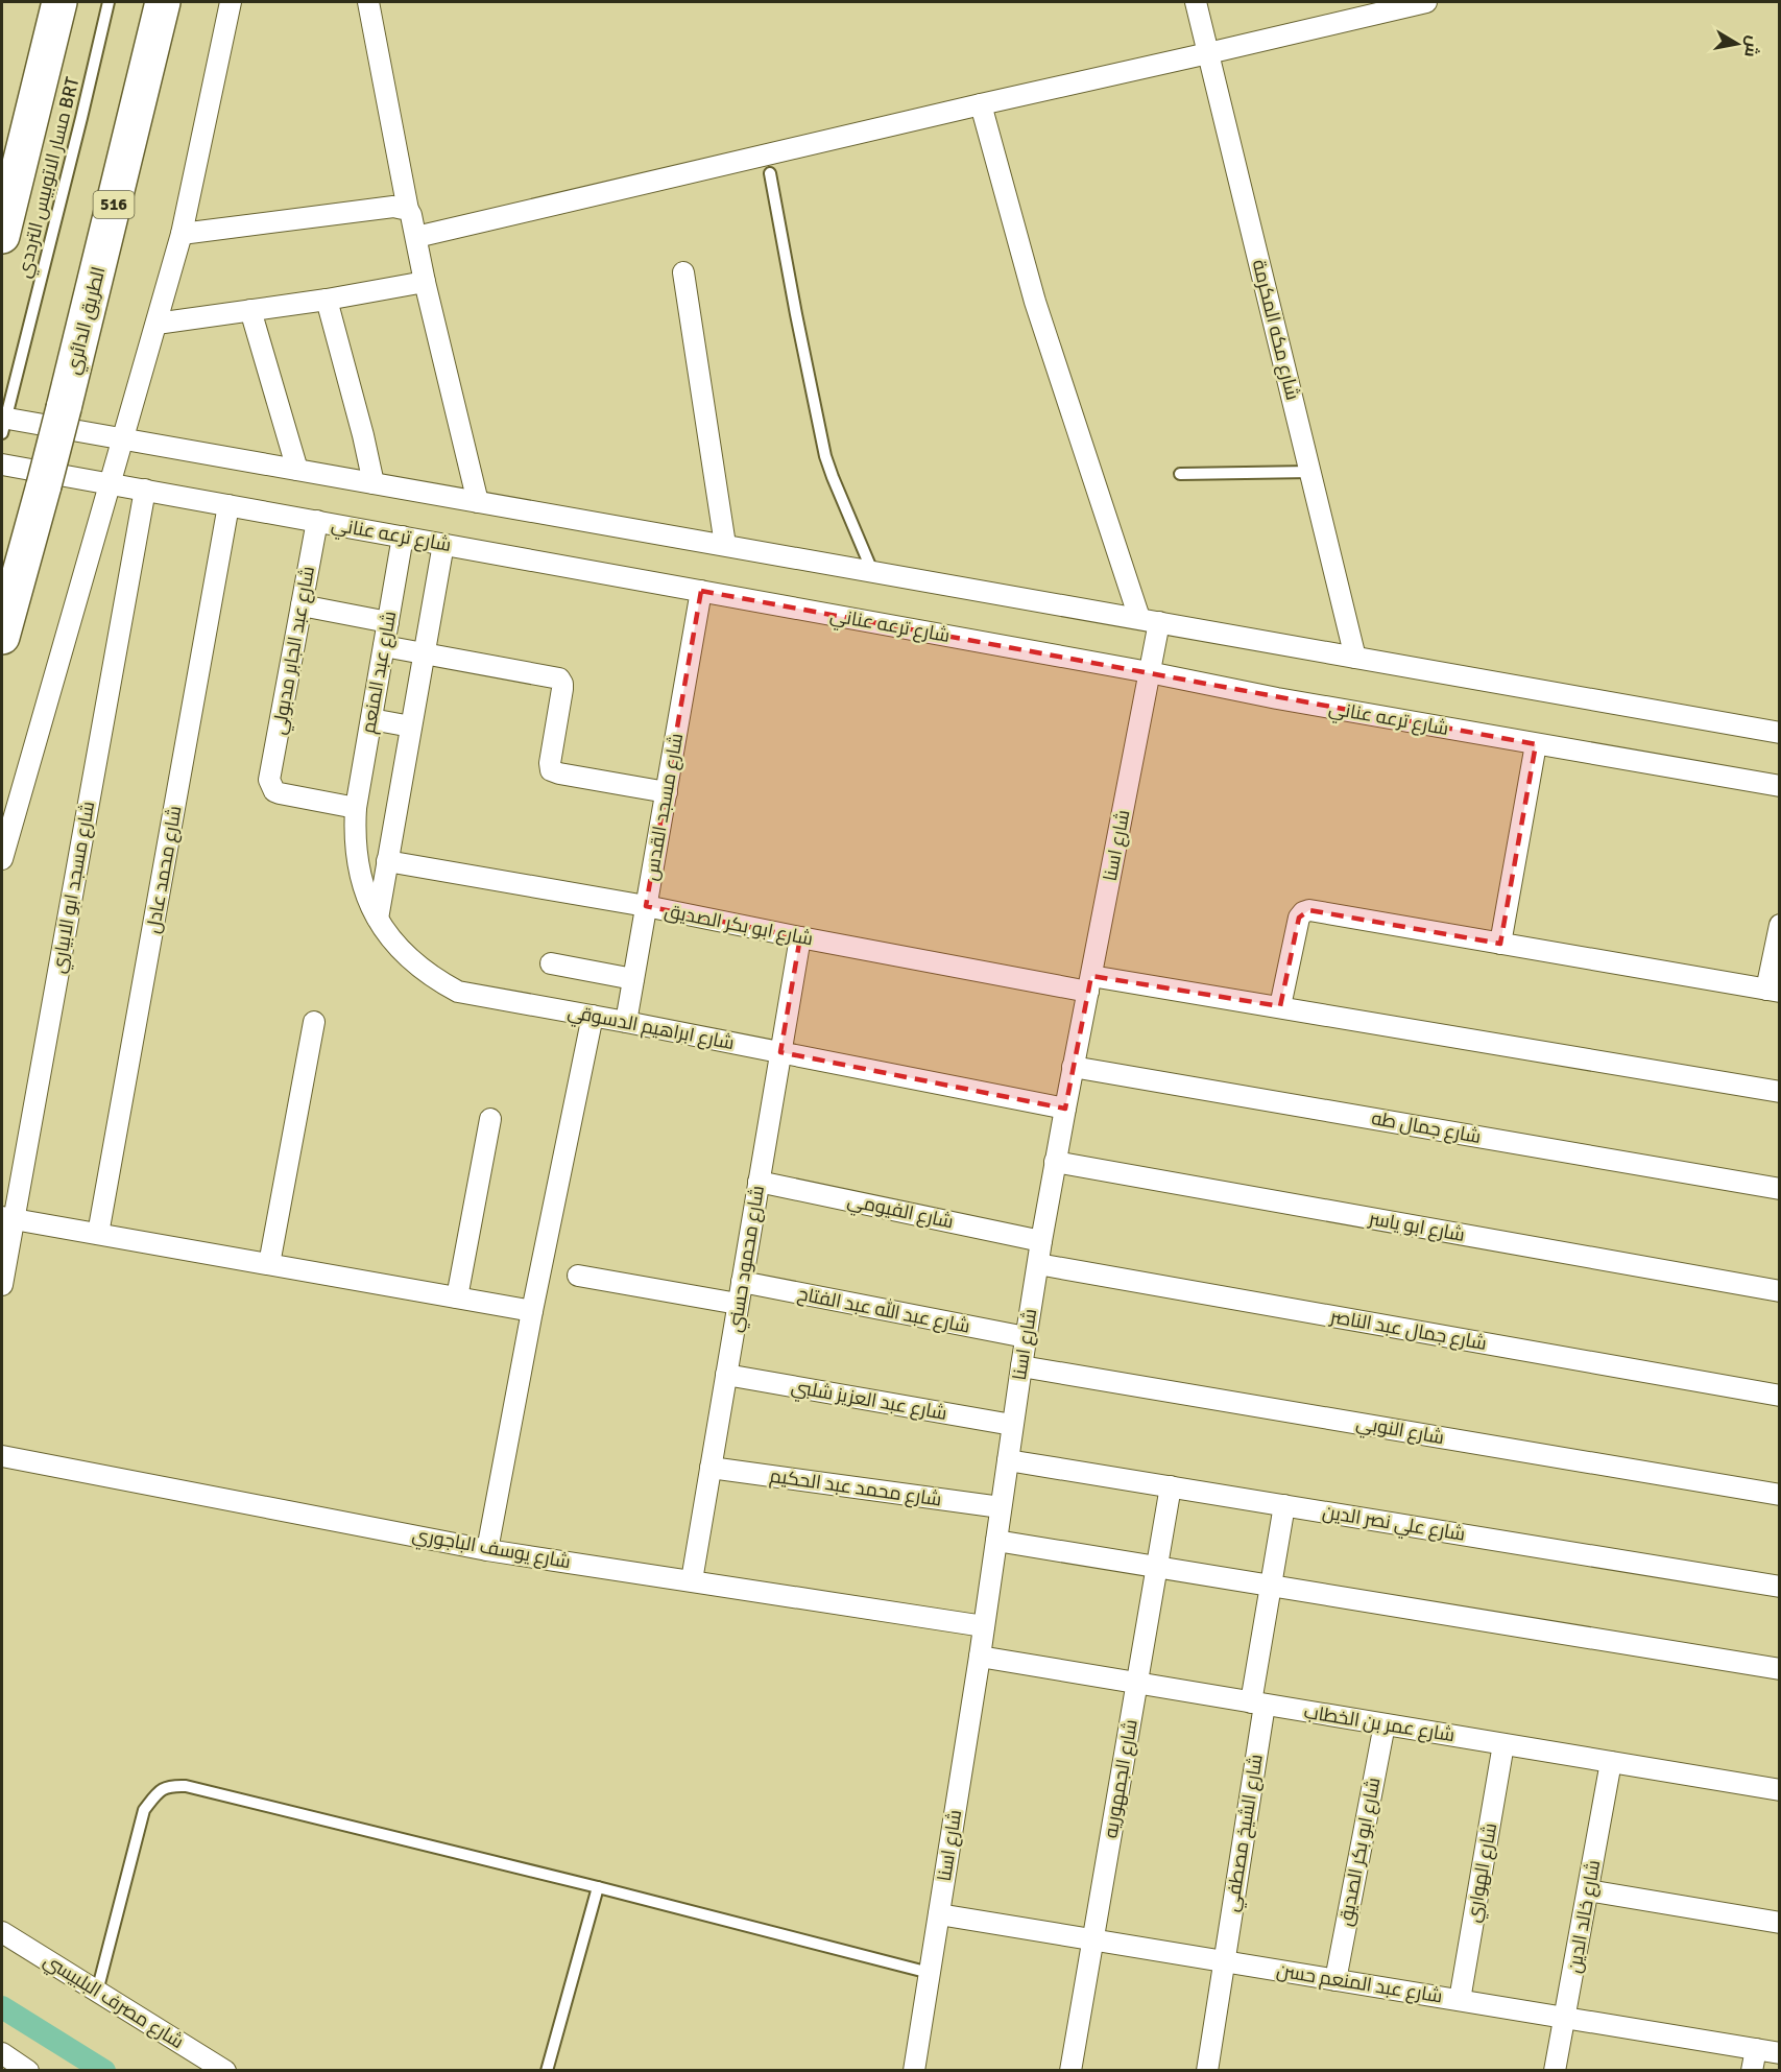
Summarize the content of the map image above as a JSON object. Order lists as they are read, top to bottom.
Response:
{
  "streets": {
    "highway": ["516", "الطريق الدائري"],
    "street": [
      "شارع مكه المكرمة",
      "شارع ترعه عناني",
      "شارع عبد الجابر مدبولي",
      "شارع عبد المنعم",
      "شارع مسجد القدس",
      "شارع اسنا",
      "شارع محمد عادل",
      "شارع مسجد ابو الابياري",
      "شارع ابو بكر الصديق",
      "شارع ابراهيم الدسوقي",
      "شارع جمال طه",
      "شارع الفيومي",
      "شارع ابو ياسر",
      "شارع محمود حسني",
      "شارع عبد الله عبد الفتاح",
      "شارع جمال عبد الناصر",
      "شارع عبد العزيز شلبي",
      "شارع النوبي",
      "شارع محمد عبد الحكيم",
      "شارع علي نصر الدين",
      "شارع يوسف الباجوري",
      "شارع عمر بن الخطاب",
      "شارع الجمهوريه",
      "شارع الشيخ مصطفي",
      "شارع الهواري",
      "شارع خالد الدين",
      "شارع عبد المنعم حسن",
      "شارع مصرف البلبيسي"
    ],
    "lane": ["مسار الاتوبيس الترددي BRT"]
  },
  "crossings": [
    ["شارع ترعه عناني", "شارع عبد الجابر مدبولي"],
    ["شارع ترعه عناني", "شارع عبد المنعم"],
    ["شارع ترعه عناني", "شارع مسجد القدس"],
    ["شارع ترعه عناني", "شارع اسنا"],
    ["شارع ترعه عناني", "شارع محمد عادل"],
    ["شارع ترعه عناني", "شارع مسجد ابو الابياري"],
    ["شارع عبد الجابر مدبولي", "شارع عبد المنعم"],
    ["شارع عبد الجابر مدبولي", "شارع ابراهيم الدسوقي"],
    ["شارع عبد المنعم", "شارع ابراهيم الدسوقي"],
    ["شارع مسجد القدس", "شارع ابو بكر الصديق"],
    ["شارع مسجد القدس", "شارع ابراهيم الدسوقي"],
    ["شارع اسنا", "شارع ابو بكر الصديق"],
    ["شارع اسنا", "شارع ابراهيم الدسوقي"],
    ["شارع اسنا", "شارع جمال طه"],
    ["شارع اسنا", "شارع الفيومي"],
    ["شارع اسنا", "شارع ابو ياسر"],
    ["شارع اسنا", "شارع عبد الله عبد الفتاح"],
    ["شارع اسنا", "شارع جمال عبد الناصر"],
    ["شارع اسنا", "شارع عبد العزيز شلبي"],
    ["شارع اسنا", "شارع النوبي"],
    ["شارع اسنا", "شارع محمد عبد الحكيم"],
    ["شارع اسنا", "شارع علي نصر الدين"],
    ["شارع اسنا", "شارع يوسف الباجوري"],
    ["شارع اسنا", "شارع عمر بن الخطاب"],
    ["شارع اسنا", "شارع عبد المنعم حسن"],
    ["شارع ابو بكر الصديق", "شارع محمود حسني"],
    ["شارع ابو بكر الصديق", "شارع عمر بن الخطاب"],
    ["شارع ابو بكر الصديق", "شارع عبد المنعم حسن"],
    ["شارع ابراهيم الدسوقي", "شارع محمود حسني"],
    ["شارع الفيومي", "شارع محمود حسني"],
    ["شارع محمود حسني", "شارع عبد الله عبد الفتاح"],
    ["شارع محمود حسني", "شارع عبد العزيز شلبي"],
    ["شارع محمود حسني", "شارع محمد عبد الحكيم"],
    ["شارع محمود حسني", "شارع يوسف الباجوري"],
    ["شارع علي نصر الدين", "شارع الجمهوريه"],
    ["شارع علي نصر الدين", "شارع الشيخ مصطفي"],
    ["شارع عمر بن الخطاب", "شارع الجمهوريه"],
    ["شارع عمر بن الخطاب", "شارع الشيخ مصطفي"],
    ["شارع عمر بن الخطاب", "شارع الهواري"],
    ["شارع عمر بن الخطاب", "شارع خالد الدين"],
    ["شارع الجمهوريه", "شارع عبد المنعم حسن"],
    ["شارع الشيخ مصطفي", "شارع عبد المنعم حسن"],
    ["شارع الهواري", "شارع عبد المنعم حسن"],
    ["شارع خالد الدين", "شارع عبد المنعم حسن"]
  ],
  "north": "right"
}
